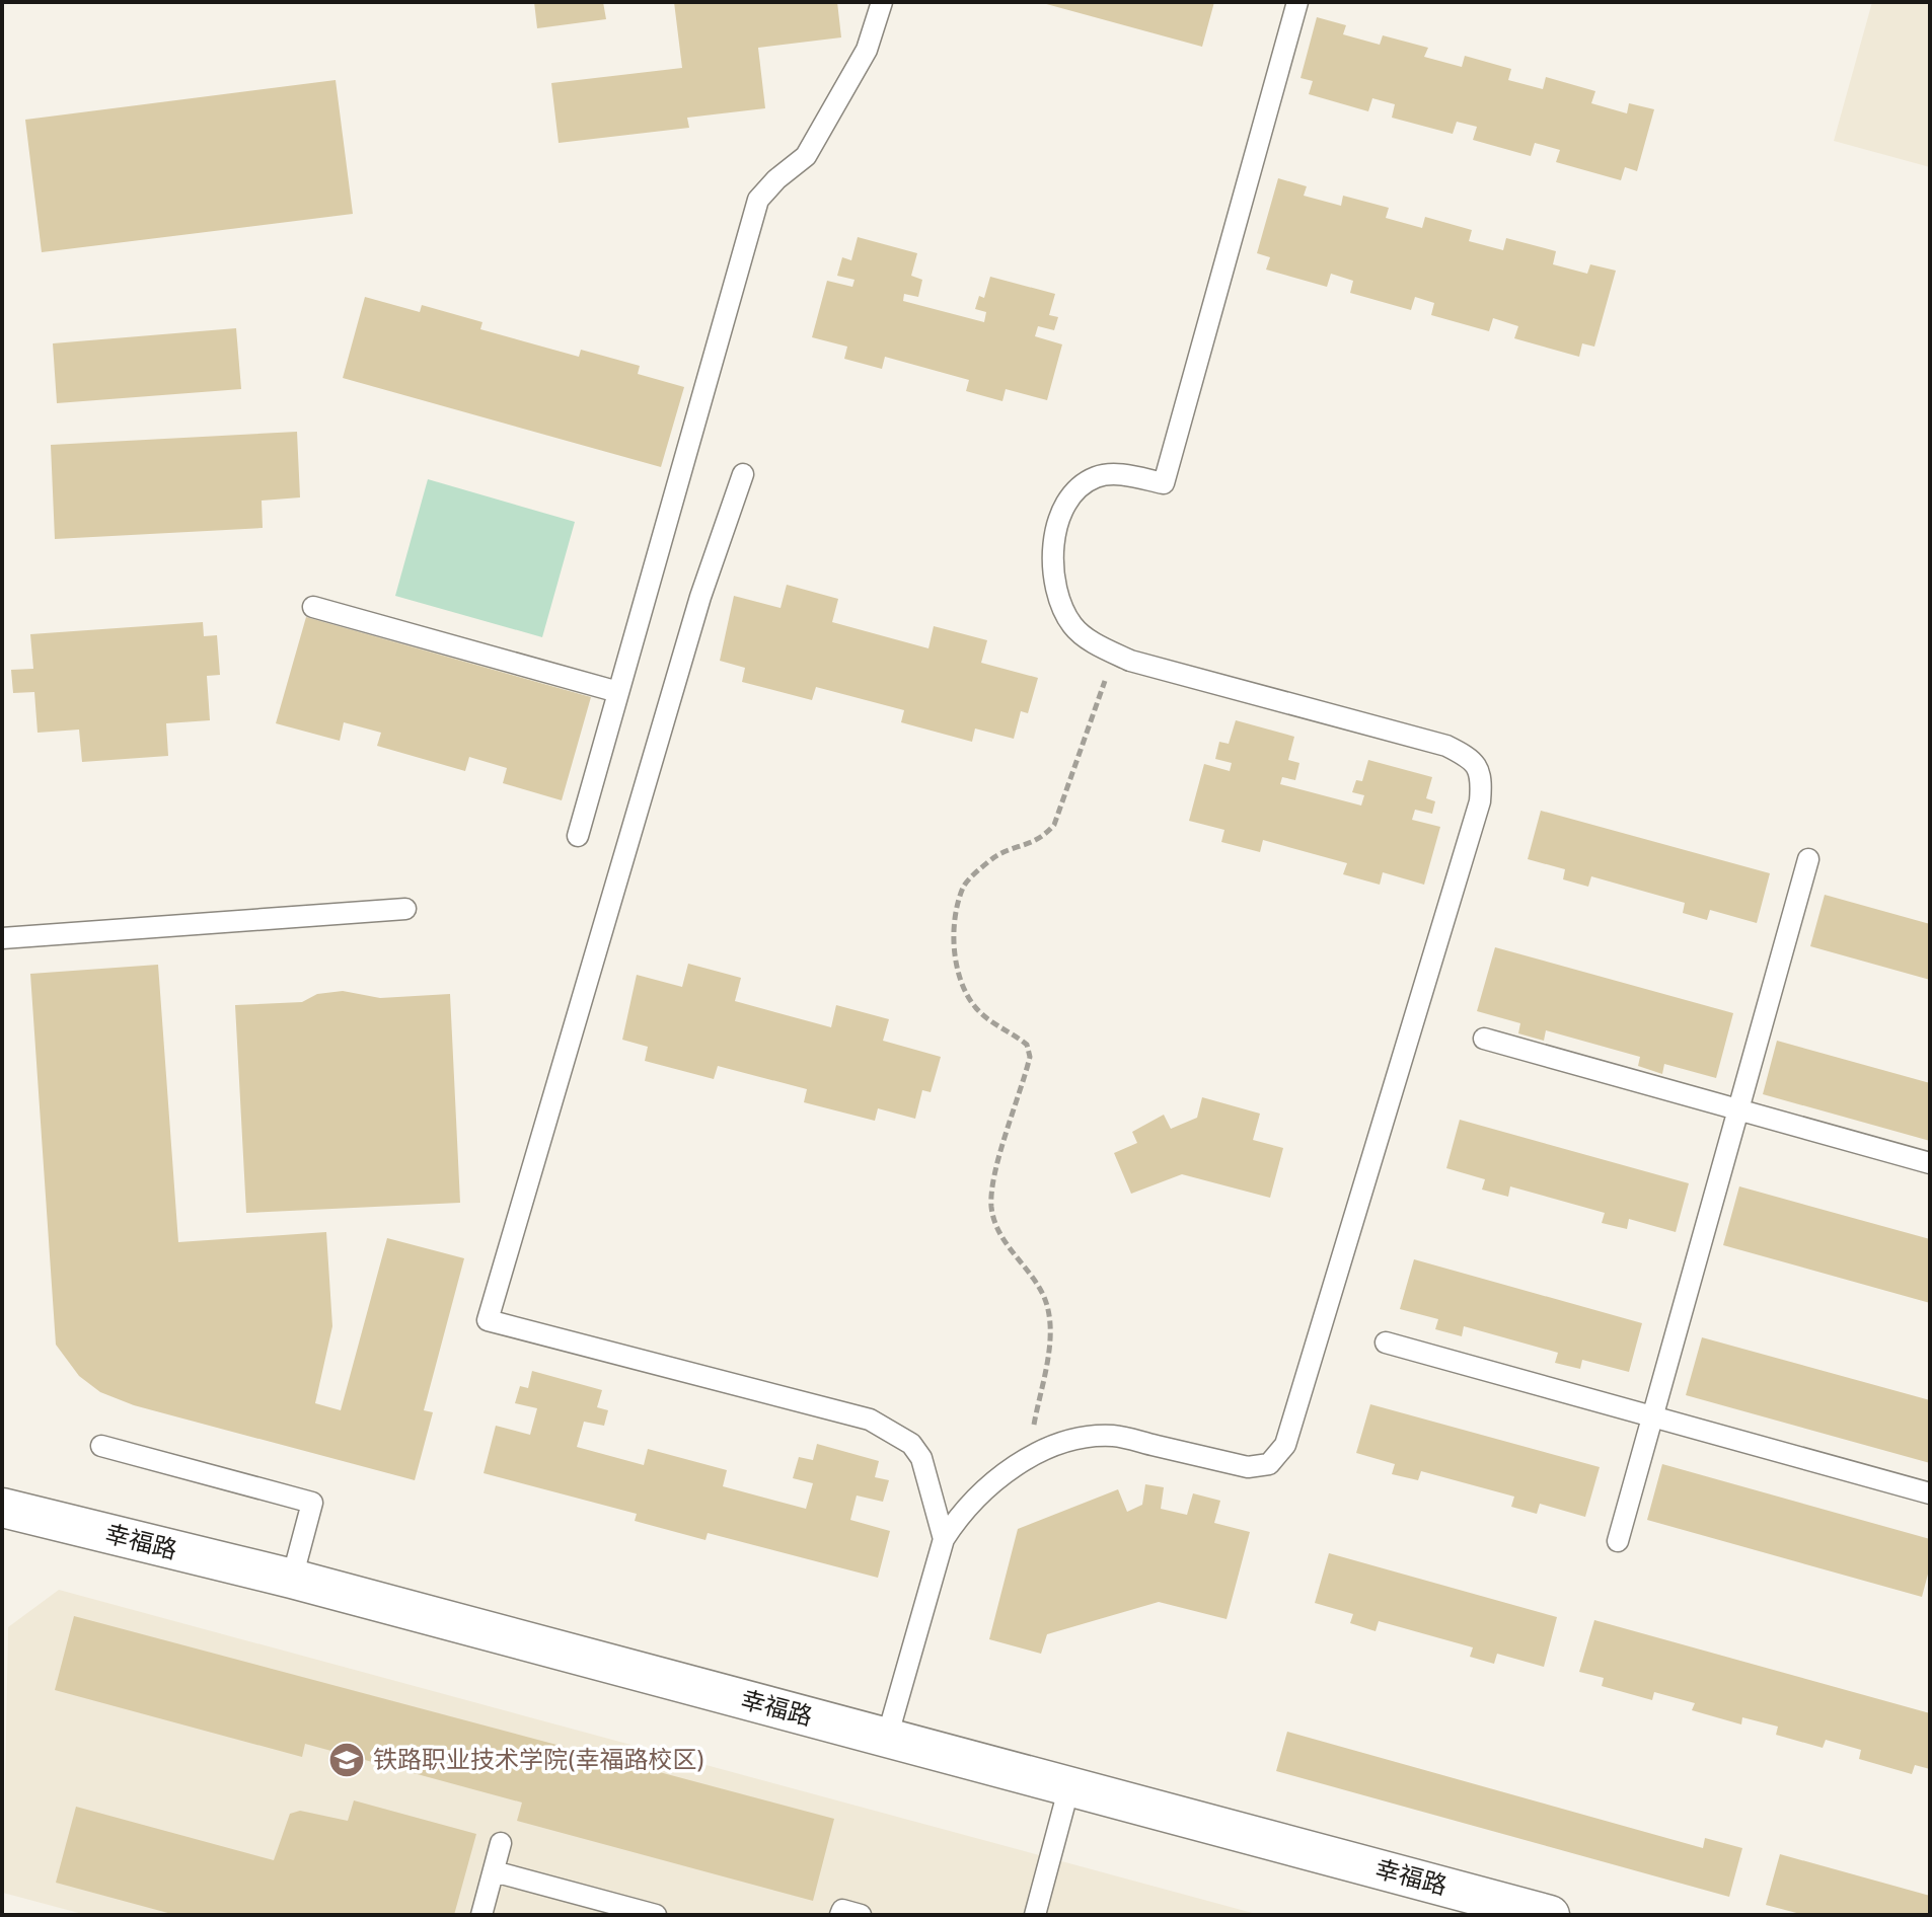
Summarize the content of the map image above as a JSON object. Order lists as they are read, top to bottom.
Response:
{
  "streets": {
    "street": ["幸福路"]
  },
  "places": {
    "school or university": ["铁路职业技术学院(幸福路校区)"]
  }
}
